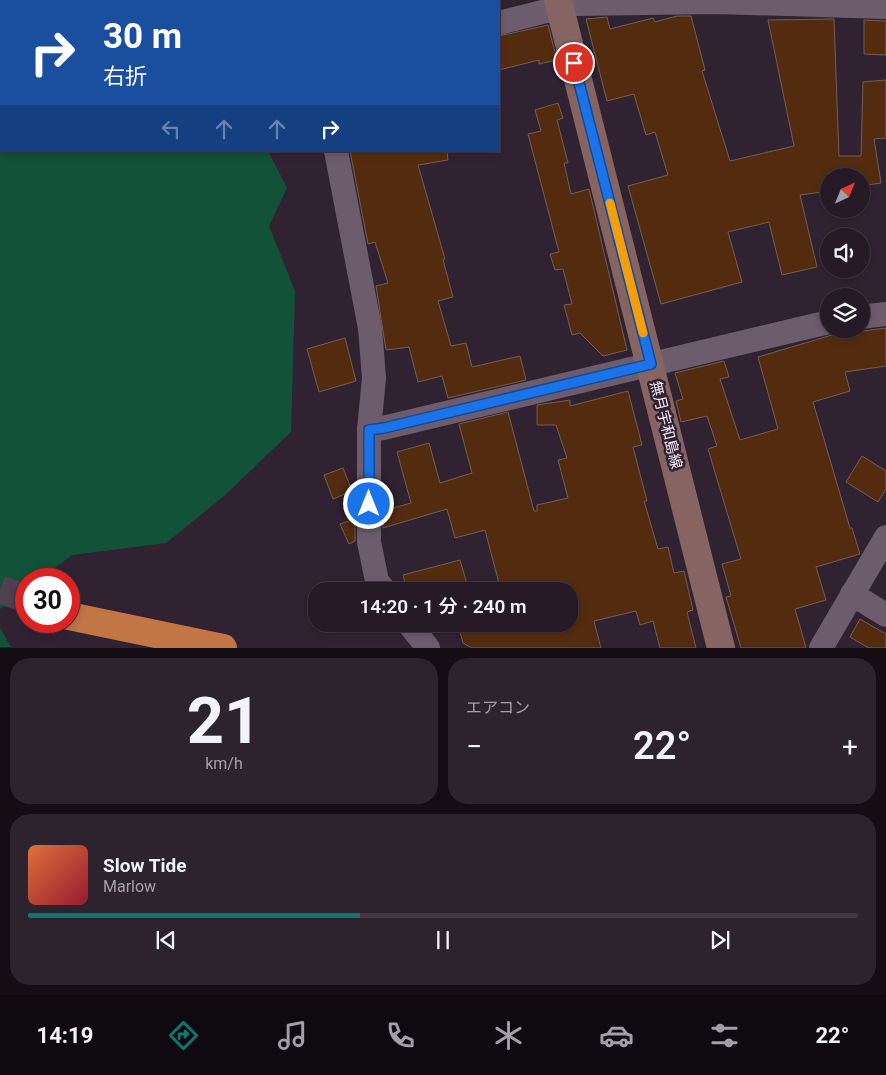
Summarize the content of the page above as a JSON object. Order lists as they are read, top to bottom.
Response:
{
  "streets": {
    "main road": ["無月宇和島線"]
  },
  "north": "top right",
  "page": {
    "turn": ["30 m", "右折"],
    "limit": "30",
    "trip": "14:20 · 1 分 · 240 m",
    "tile": [
      ["21", "km/h"],
      "エアコン"
    ],
    "heat": ["−", "22°", "+"],
    "song": ["Slow Tide", "Marlow"],
    "tabs": ["14:19", "22°"]
  }
}
